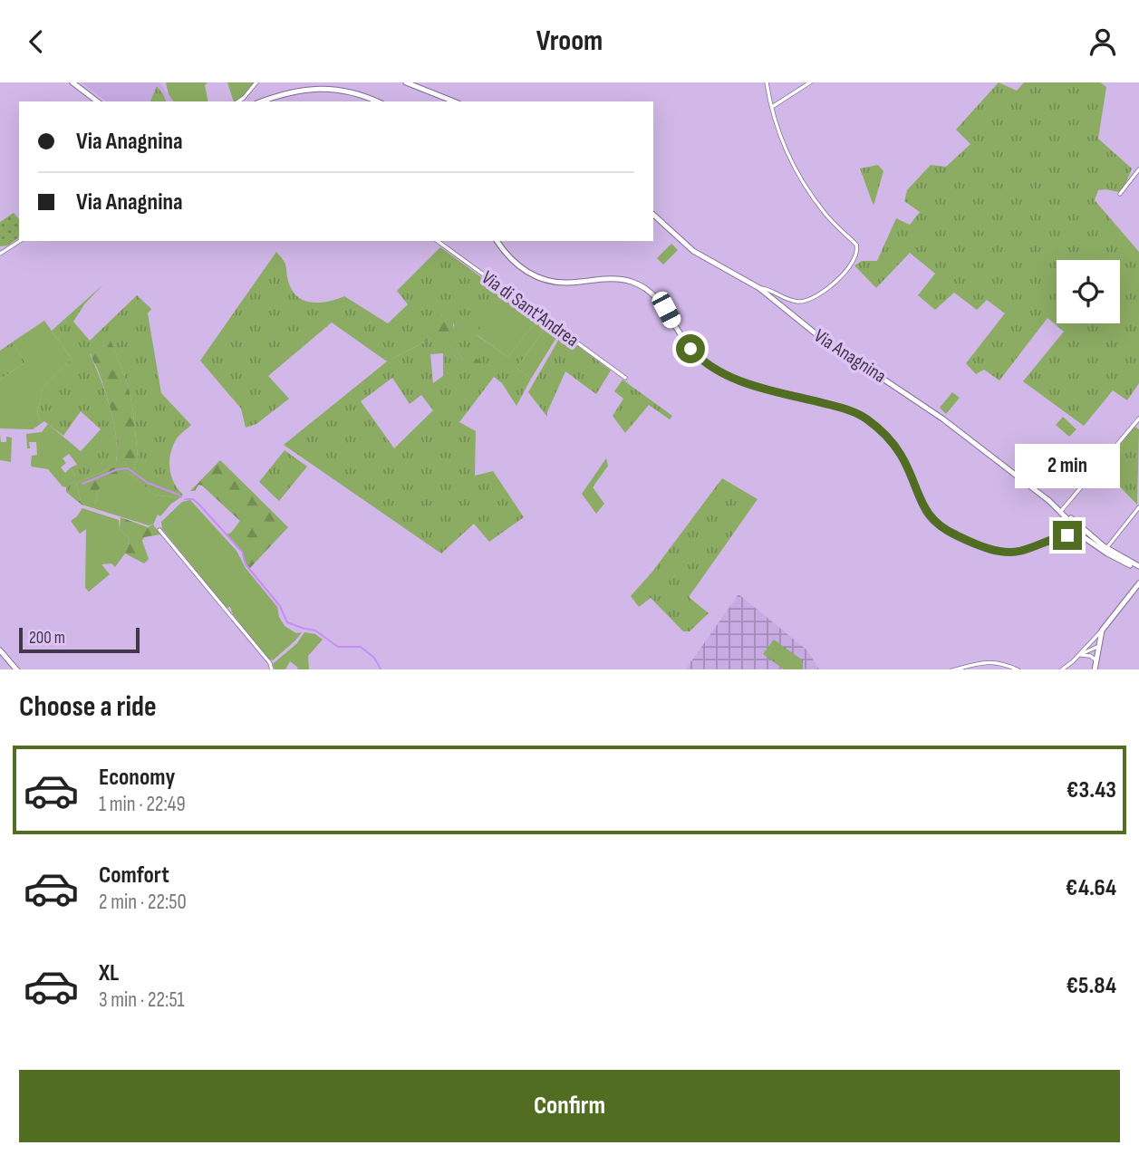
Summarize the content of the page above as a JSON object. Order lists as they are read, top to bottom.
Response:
{
  "streets": {
    "main road": ["Via Anagnina"],
    "street": ["Via di Sant'Andrea"]
  },
  "scale_bar": "200 m",
  "page": {
    "header": "Vroom",
    "banner": ["Via Anagnina", "Via Anagnina"],
    "bubble": "2 min",
    "scale": "200 m",
    "heading": "Choose a ride",
    "list": [
      {
        "name": "Economy",
        "note": "1 min · 22:49",
        "value": "€3.43"
      },
      {
        "name": "Comfort",
        "note": "2 min · 22:50",
        "value": "€4.64"
      },
      {
        "name": "XL",
        "note": "3 min · 22:51",
        "value": "€5.84"
      }
    ],
    "buttons": "Confirm"
  }
}
